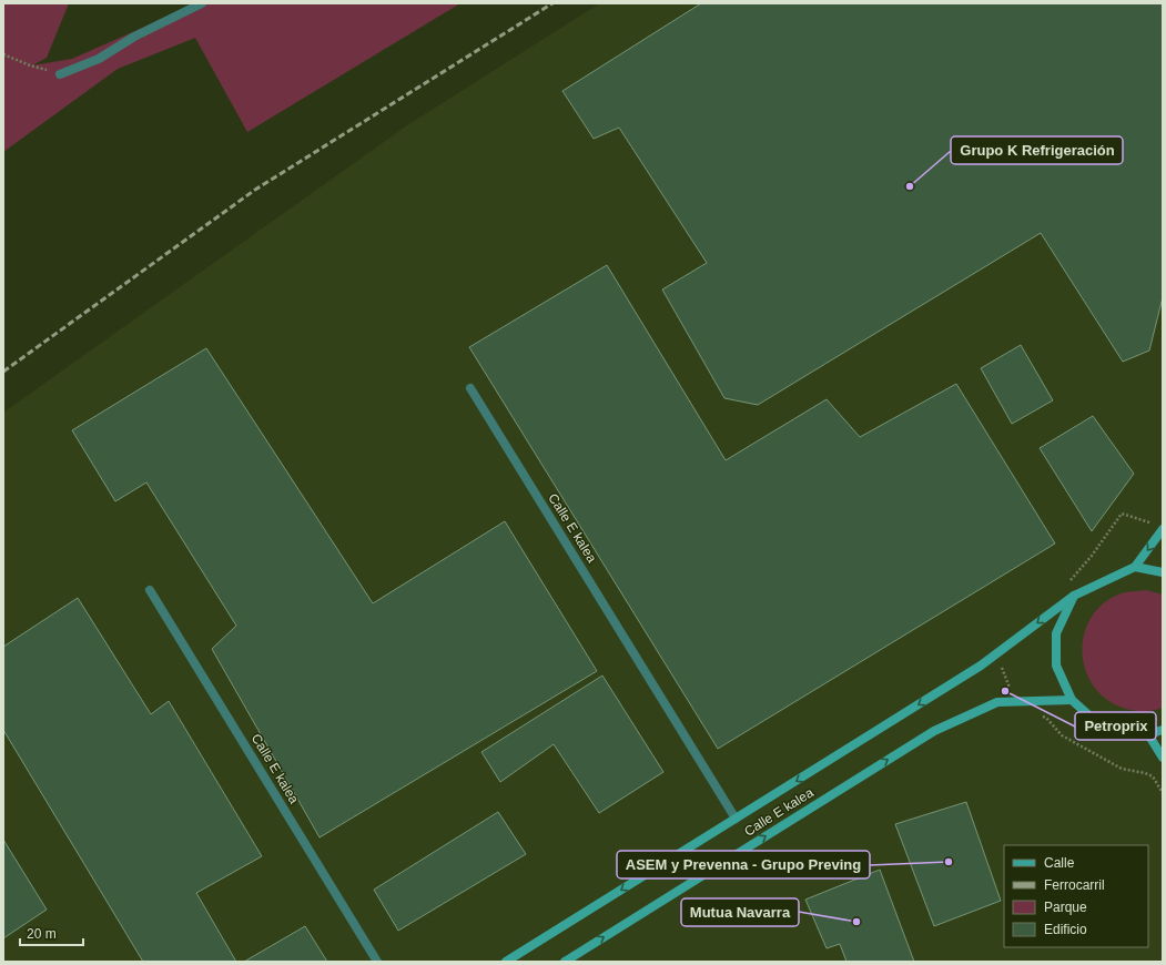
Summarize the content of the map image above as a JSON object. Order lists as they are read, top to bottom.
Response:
{
  "streets": {
    "main road": ["Calle E kalea"]
  },
  "places": [
    "Grupo K Refrigeración",
    "Petroprix",
    "ASEM y Prevenna - Grupo Preving",
    "Mutua Navarra"
  ],
  "legend": [
    "Calle",
    "Ferrocarril",
    "Parque",
    "Edificio"
  ],
  "scale_bar": "20 m"
}
